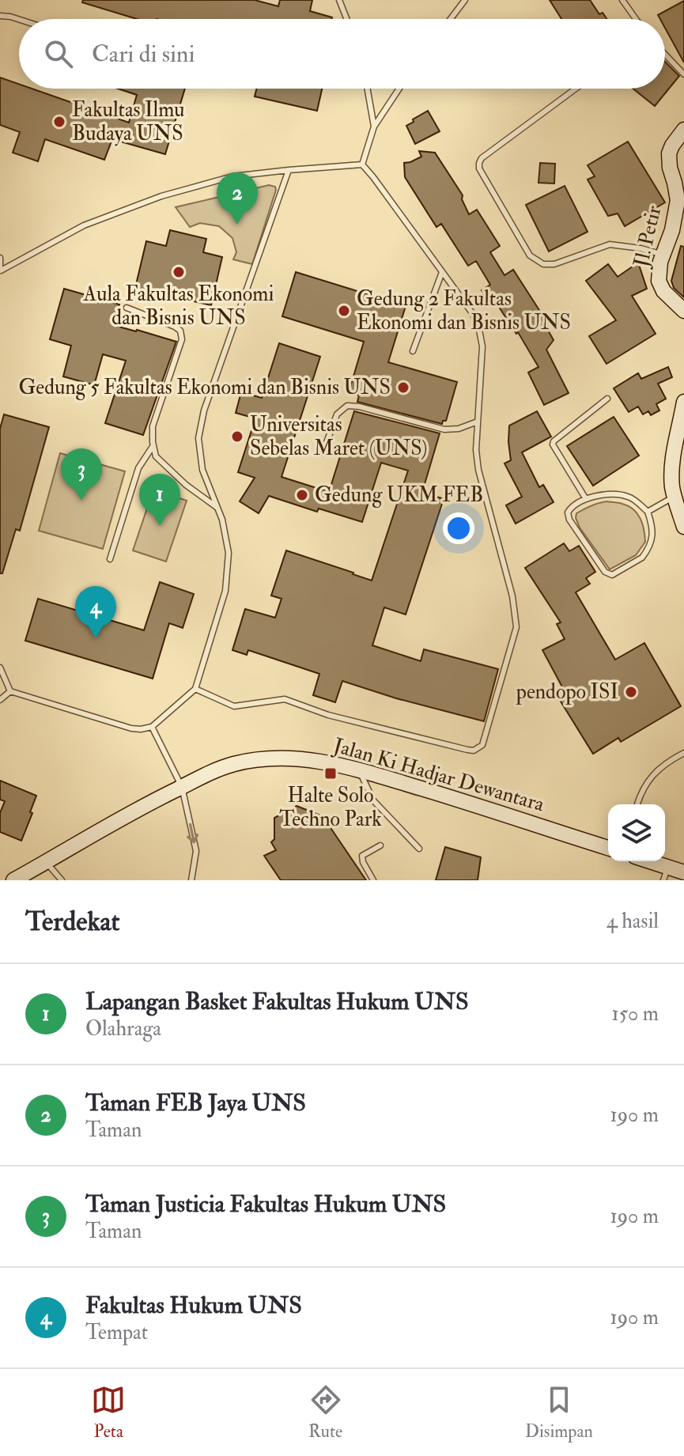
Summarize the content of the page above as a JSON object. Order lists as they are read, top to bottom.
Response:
{
  "streets": {
    "main road": ["Jl. Petir", "Jalan Ki Hadjar Dewantara"]
  },
  "places": {
    "other": [
      "Fakultas Ilmu Budaya UNS",
      "Aula Fakultas Ekonomi dan Bisnis UNS",
      "Gedung 2 Fakultas Ekonomi dan Bisnis UNS",
      "Gedung 5 Fakultas Ekonomi dan Bisnis UNS",
      "Universitas Sebelas Maret (UNS)",
      "Gedung UKM FEB",
      "pendopo ISI"
    ],
    "transit": ["Halte Solo Techno Park"]
  },
  "page": {
    "search": "Cari di sini",
    "pins": [
      "2",
      "3",
      "1",
      "4"
    ],
    "heading": ["Terdekat", "4 hasil"],
    "list": [
      {
        "mark": "1",
        "name": "Lapangan Basket Fakultas Hukum UNS",
        "note": "Olahraga",
        "value": "150 m"
      },
      {
        "mark": "2",
        "name": "Taman FEB Jaya UNS",
        "note": "Taman",
        "value": "190 m"
      },
      {
        "mark": "3",
        "name": "Taman Justicia Fakultas Hukum UNS",
        "note": "Taman",
        "value": "190 m"
      },
      {
        "mark": "4",
        "name": "Fakultas Hukum UNS",
        "note": "Tempat",
        "value": "190 m"
      }
    ],
    "nav": ["Peta", "Rute", "Disimpan"]
  }
}
